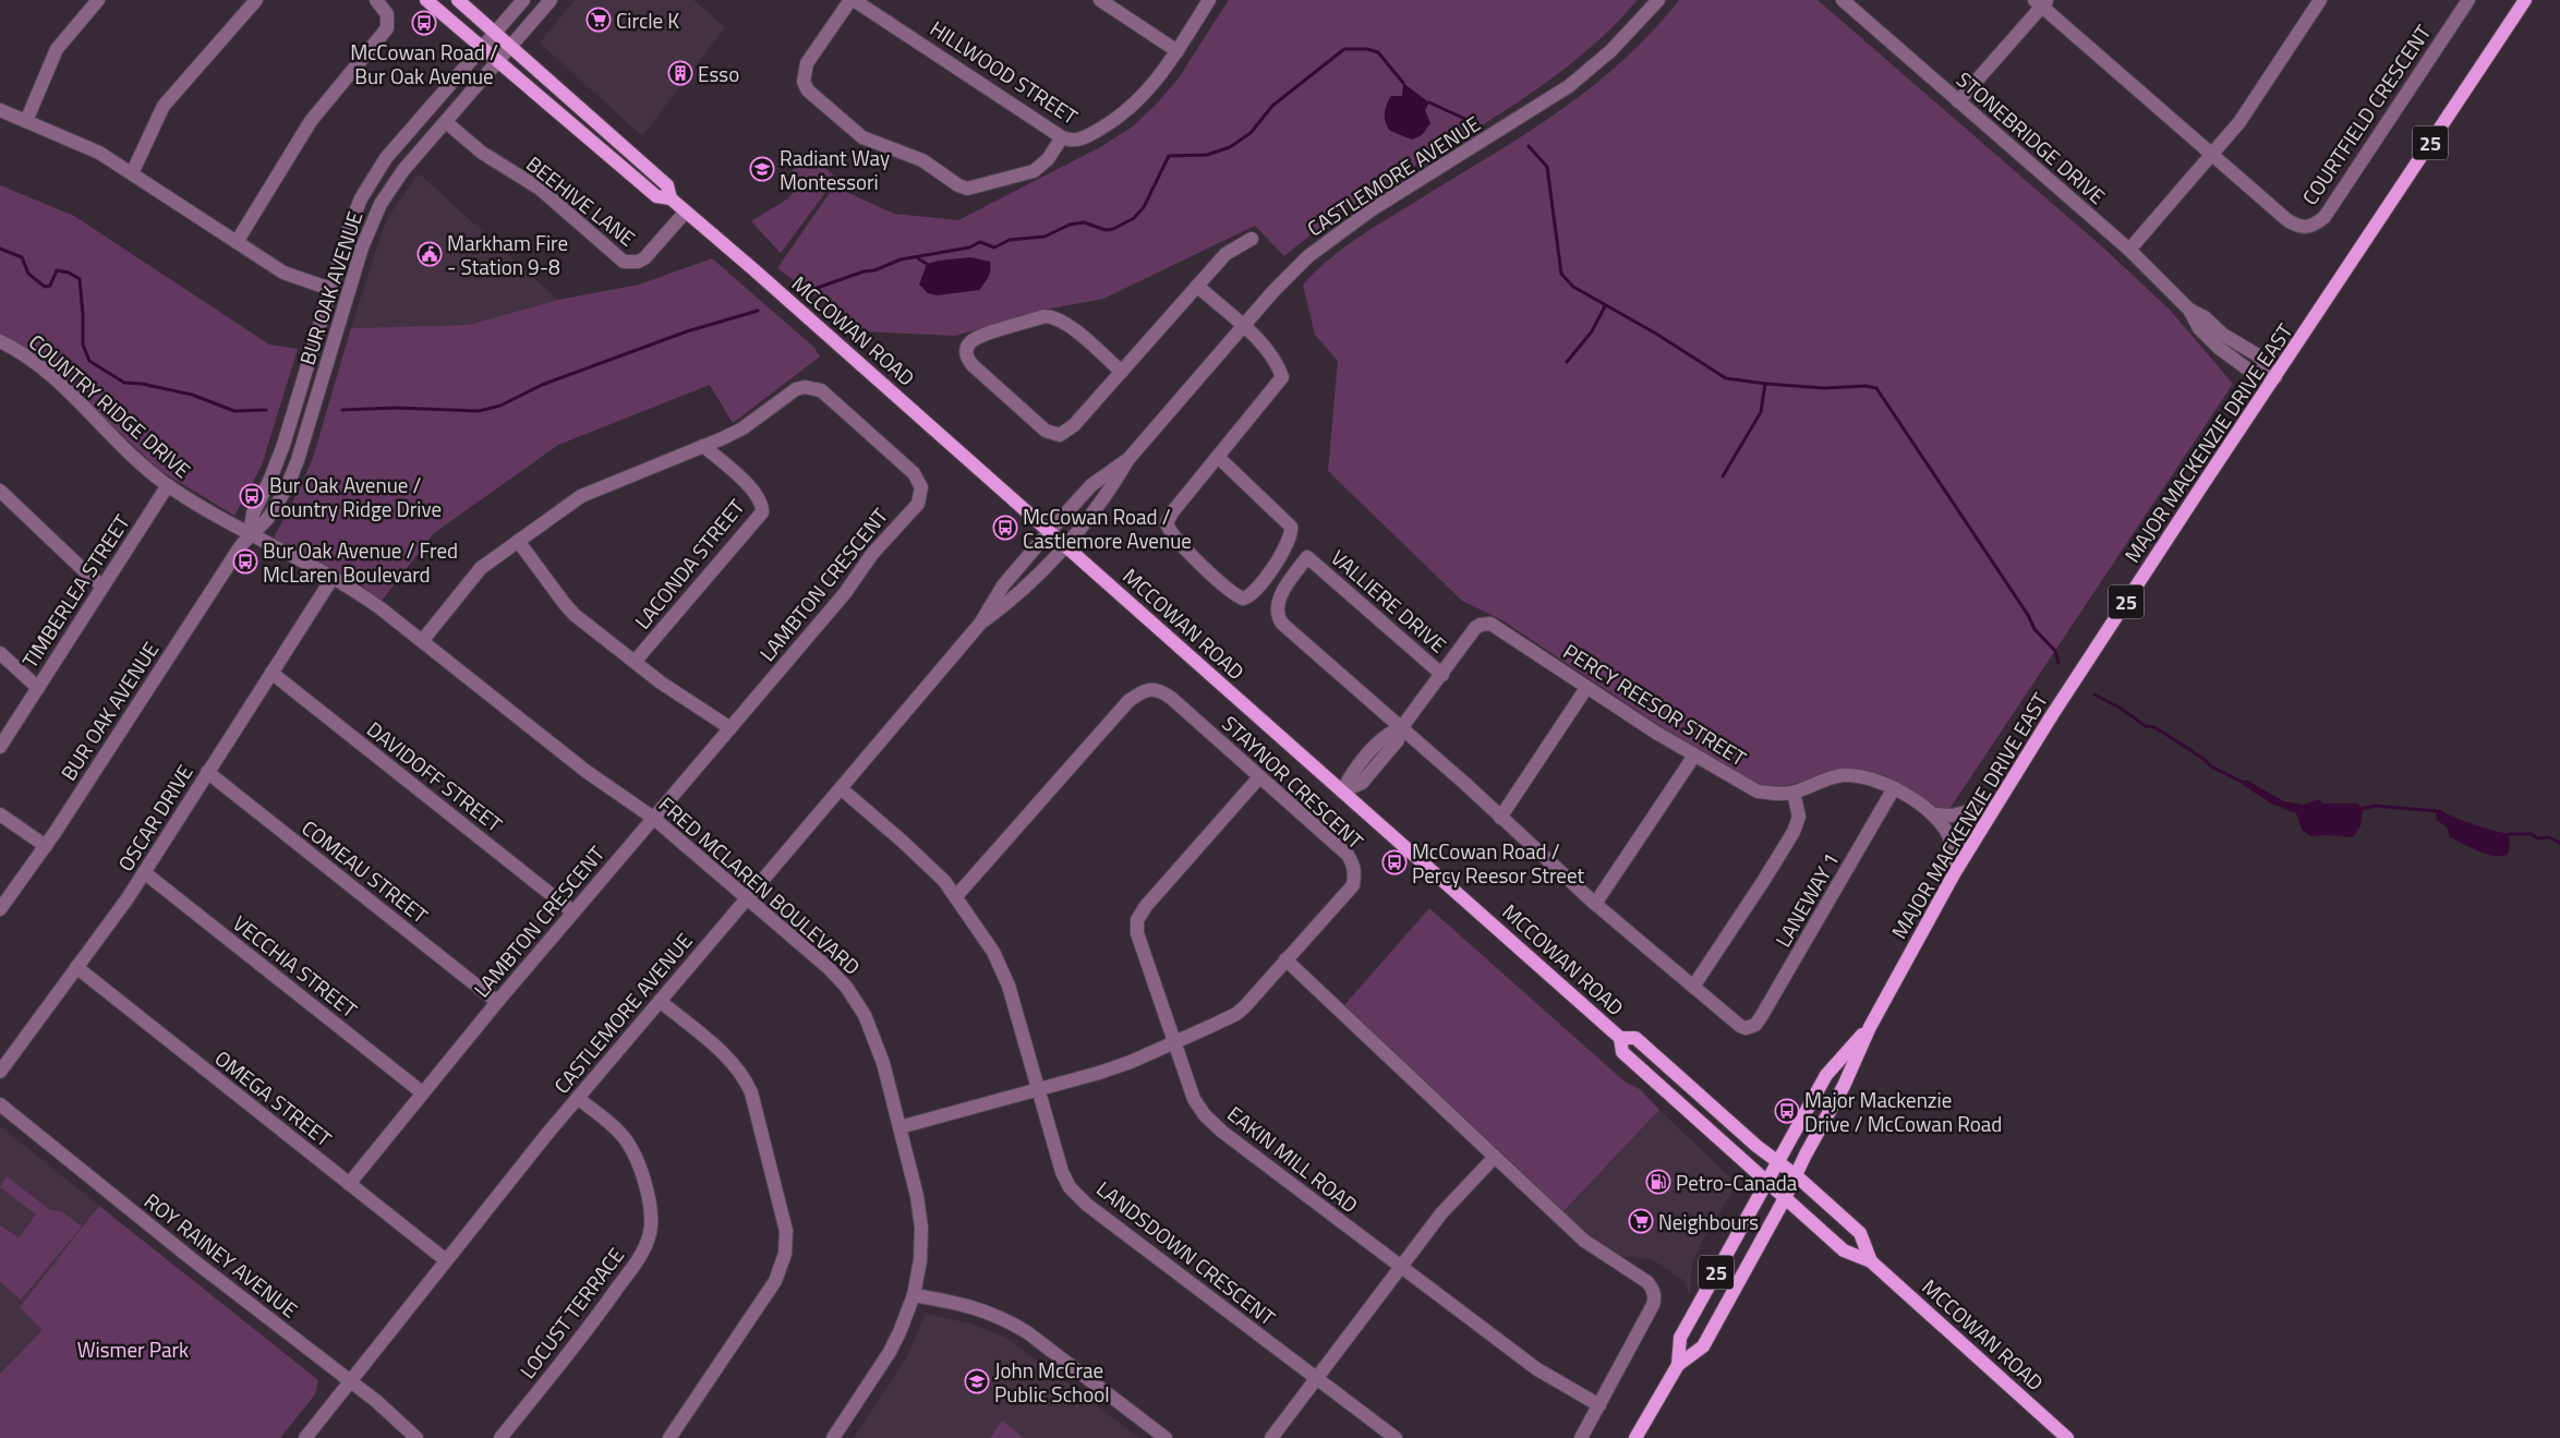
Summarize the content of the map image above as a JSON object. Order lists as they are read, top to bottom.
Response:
{
  "streets": {
    "main road": ["25", "MCCOWAN ROAD", "MAJOR MACKENZIE DRIVE EAST"],
    "street": [
      "HILLWOOD STREET",
      "COURTFIELD CRESCENT",
      "STONEBRIDGE DRIVE",
      "CASTLEMORE AVENUE",
      "BEEHIVE LANE",
      "BUR OAK AVENUE",
      "COUNTRY RIDGE DRIVE",
      "LACONDA STREET",
      "LAMBTON CRESCENT",
      "TIMBERLEA STREET",
      "VALLIERE DRIVE",
      "PERCY REESOR STREET",
      "DAVIDOFF STREET",
      "STAYNOR CRESCENT",
      "OSCAR DRIVE",
      "COMEAU STREET",
      "FRED MCLAREN BOULEVARD",
      "LANEWAY 1",
      "VECCHIA STREET",
      "OMEGA STREET",
      "EAKIN MILL ROAD",
      "LANDSDOWN CRESCENT",
      "ROY RAINEY AVENUE",
      "LOCUST TERRACE"
    ]
  },
  "crossings": [
    ["STONEBRIDGE DRIVE", "MAJOR MACKENZIE DRIVE EAST"],
    ["CASTLEMORE AVENUE", "MCCOWAN ROAD"],
    ["CASTLEMORE AVENUE", "FRED MCLAREN BOULEVARD"],
    ["CASTLEMORE AVENUE", "OMEGA STREET"],
    ["CASTLEMORE AVENUE", "LANDSDOWN CRESCENT"],
    ["CASTLEMORE AVENUE", "ROY RAINEY AVENUE"],
    ["CASTLEMORE AVENUE", "LOCUST TERRACE"],
    ["BEEHIVE LANE", "BUR OAK AVENUE"],
    ["BEEHIVE LANE", "MCCOWAN ROAD"],
    ["BUR OAK AVENUE", "MCCOWAN ROAD"],
    ["BUR OAK AVENUE", "COUNTRY RIDGE DRIVE"],
    ["BUR OAK AVENUE", "FRED MCLAREN BOULEVARD"],
    ["MCCOWAN ROAD", "MAJOR MACKENZIE DRIVE EAST"],
    ["MCCOWAN ROAD", "PERCY REESOR STREET"],
    ["COUNTRY RIDGE DRIVE", "TIMBERLEA STREET"],
    ["COUNTRY RIDGE DRIVE", "FRED MCLAREN BOULEVARD"],
    ["MAJOR MACKENZIE DRIVE EAST", "PERCY REESOR STREET"],
    ["LACONDA STREET", "LAMBTON CRESCENT"],
    ["LAMBTON CRESCENT", "DAVIDOFF STREET"],
    ["LAMBTON CRESCENT", "COMEAU STREET"],
    ["LAMBTON CRESCENT", "FRED MCLAREN BOULEVARD"],
    ["LAMBTON CRESCENT", "VECCHIA STREET"],
    ["LAMBTON CRESCENT", "OMEGA STREET"],
    ["VALLIERE DRIVE", "PERCY REESOR STREET"],
    ["PERCY REESOR STREET", "LANEWAY 1"],
    ["DAVIDOFF STREET", "OSCAR DRIVE"],
    ["STAYNOR CRESCENT", "FRED MCLAREN BOULEVARD"],
    ["STAYNOR CRESCENT", "EAKIN MILL ROAD"],
    ["STAYNOR CRESCENT", "LANDSDOWN CRESCENT"],
    ["OSCAR DRIVE", "COMEAU STREET"],
    ["OSCAR DRIVE", "FRED MCLAREN BOULEVARD"],
    ["OSCAR DRIVE", "VECCHIA STREET"],
    ["OSCAR DRIVE", "OMEGA STREET"]
  ],
  "parks": ["Wismer Park"],
  "places": {
    "supermarket": ["Circle K", "Neighbours"],
    "bus stop": [
      "McCowan Road / Bur Oak Avenue",
      "Bur Oak Avenue / Country Ridge Drive",
      "McCowan Road / Castlemore Avenue",
      "Bur Oak Avenue / Fred McLaren Boulevard",
      "McCowan Road / Percy Reesor Street",
      "Major Mackenzie Drive / McCowan Road"
    ],
    "building": ["Esso"],
    "school or university": ["Radiant Way Montessori", "John McCrae Public School"],
    "public building": ["Markham Fire - Station 9-8"],
    "fuel station": ["Petro-Canada"]
  }
}
